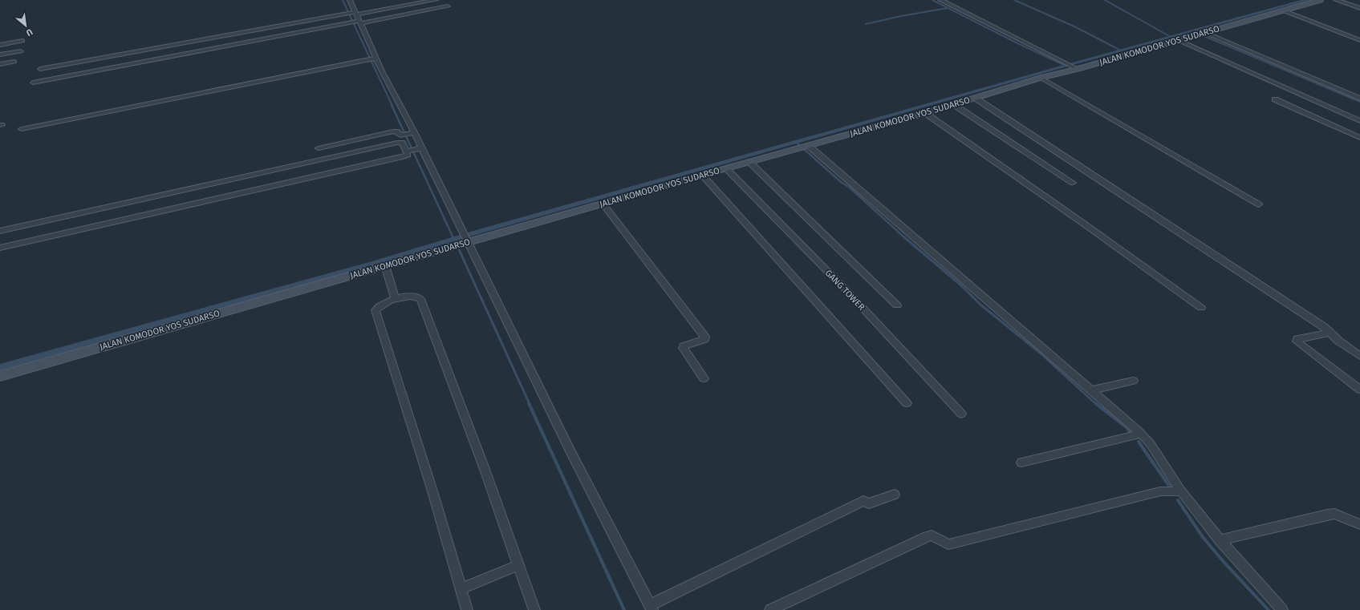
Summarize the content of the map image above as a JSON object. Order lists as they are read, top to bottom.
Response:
{
  "streets": {
    "street": ["JALAN KOMODOR YOS SUDARSO", "GANG TOWER"]
  },
  "crossings": [
    ["JALAN KOMODOR YOS SUDARSO", "GANG TOWER"]
  ],
  "north": "bottom right"
}
